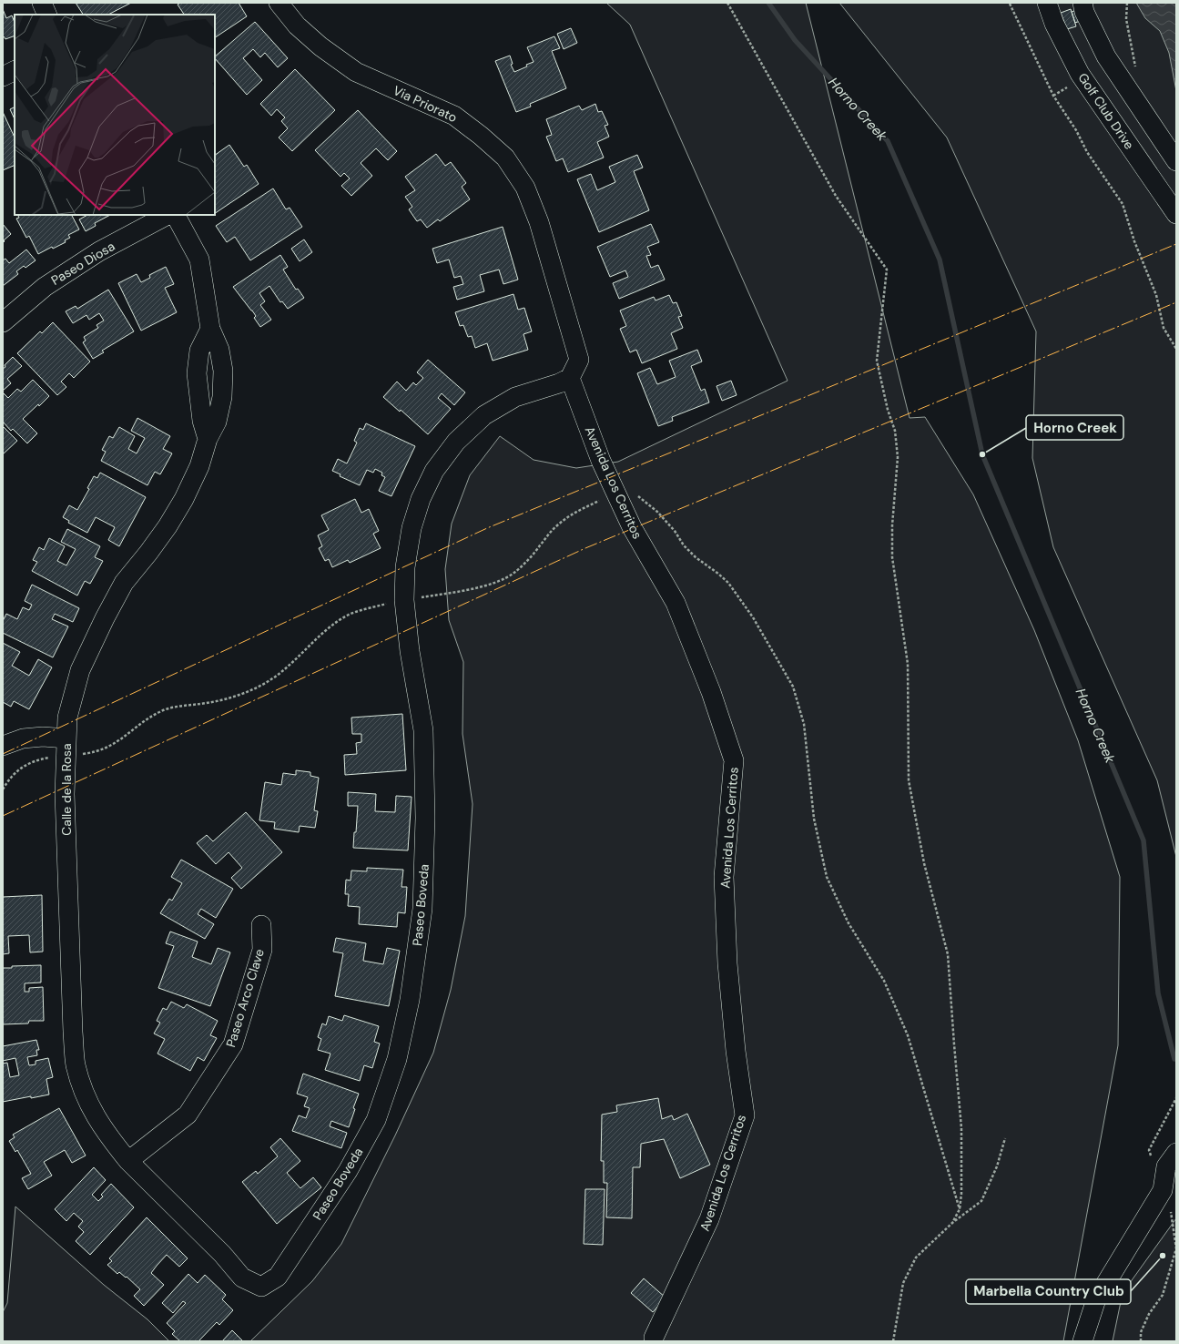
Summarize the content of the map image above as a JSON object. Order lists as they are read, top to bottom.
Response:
{
  "streets": {
    "street": [
      "Via Priorato",
      "Golf Club Drive",
      "Paseo Diosa",
      "Avenida Los Cerritos",
      "Calle de la Rosa",
      "Paseo Boveda",
      "Paseo Arco Clave"
    ]
  },
  "crossings": [
    ["Via Priorato", "Avenida Los Cerritos"],
    ["Via Priorato", "Paseo Boveda"],
    ["Avenida Los Cerritos", "Paseo Boveda"],
    ["Calle de la Rosa", "Paseo Boveda"],
    ["Calle de la Rosa", "Paseo Arco Clave"],
    ["Paseo Boveda", "Paseo Arco Clave"]
  ],
  "water": ["Horno Creek"],
  "places": ["Horno Creek", "Marbella Country Club"]
}
